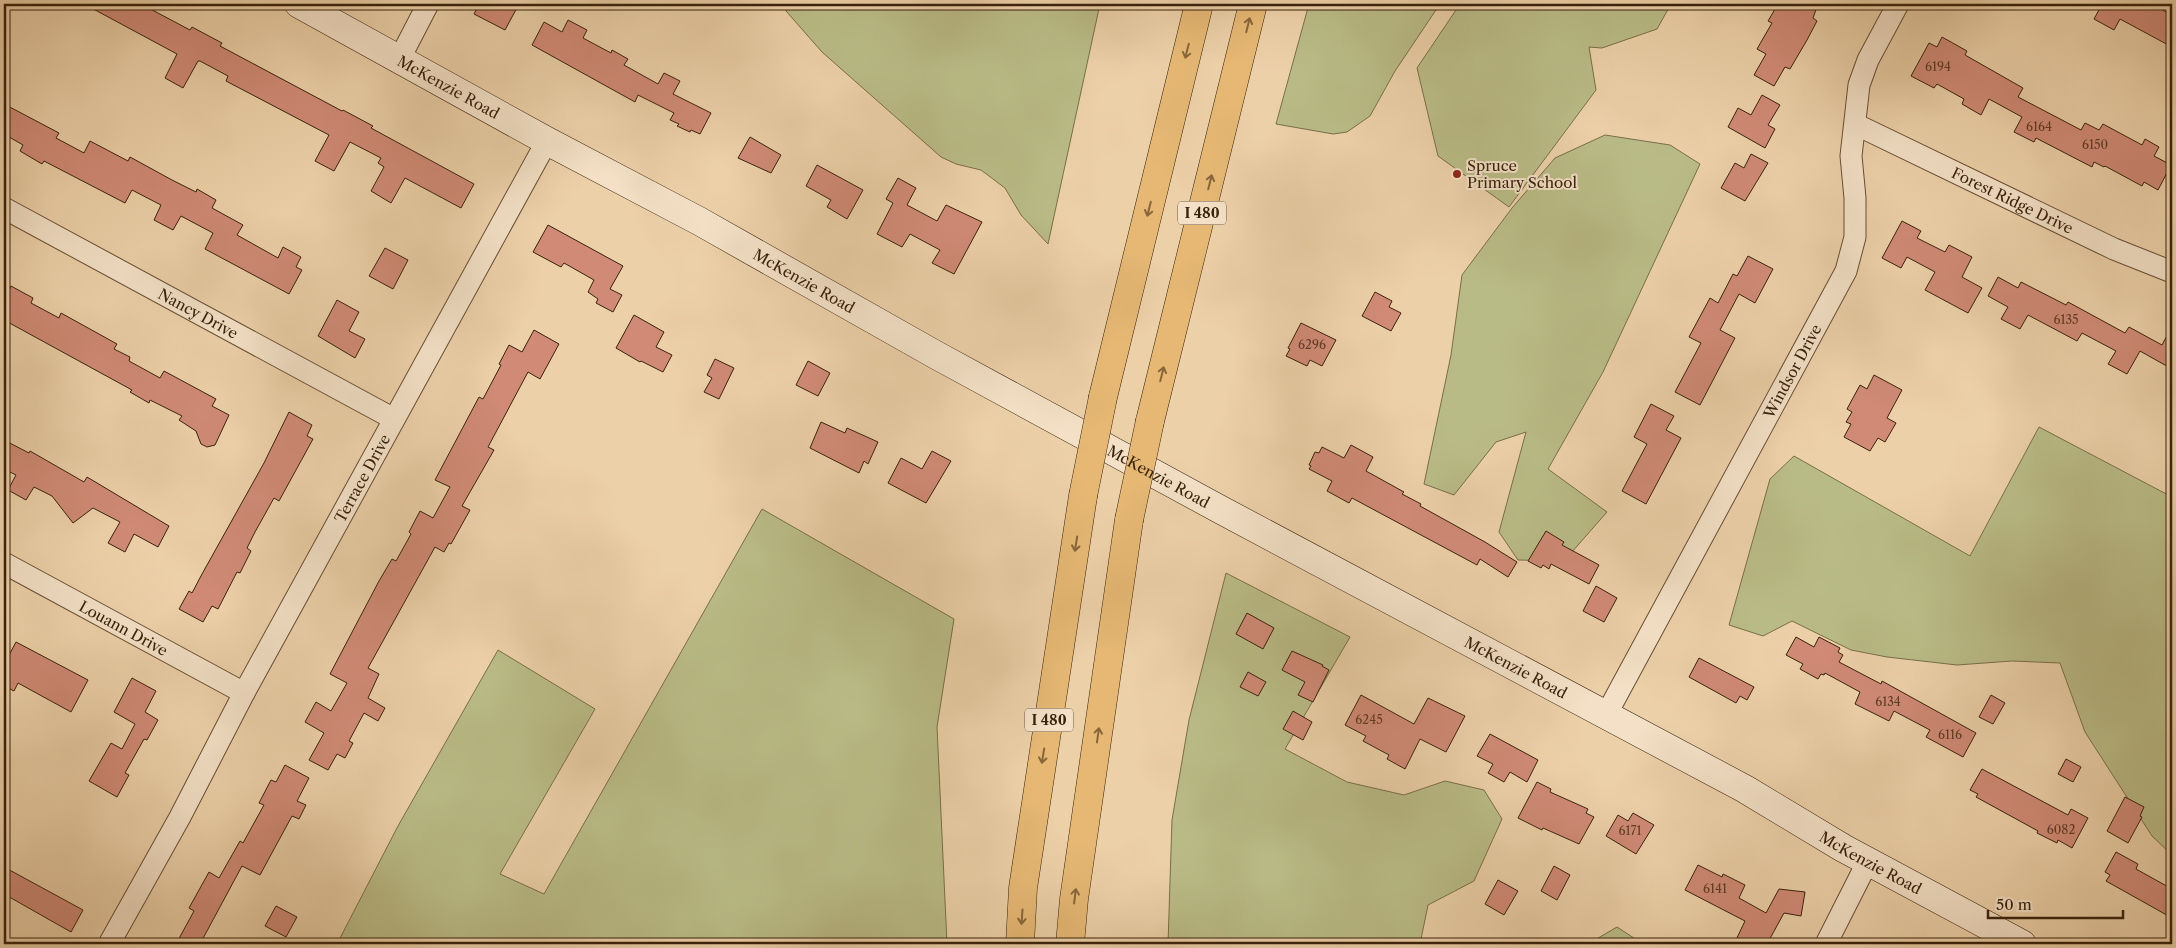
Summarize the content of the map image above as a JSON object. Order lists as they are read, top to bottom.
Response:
{
  "streets": {
    "highway": ["I 480"],
    "street": [
      "McKenzie Road",
      "Forest Ridge Drive",
      "Nancy Drive",
      "Windsor Drive",
      "Terrace Drive",
      "Louann Drive"
    ]
  },
  "crossings": [
    ["McKenzie Road", "Windsor Drive"],
    ["McKenzie Road", "Terrace Drive"],
    ["Forest Ridge Drive", "Windsor Drive"],
    ["Nancy Drive", "Terrace Drive"],
    ["Terrace Drive", "Louann Drive"]
  ],
  "places": ["Spruce Primary School"],
  "house_numbers": [
    "6194",
    "6164",
    "6150",
    "6135",
    "6296",
    "6134",
    "6245",
    "6116",
    "6082",
    "6171",
    "6141"
  ],
  "scale_bar": "50 m"
}
